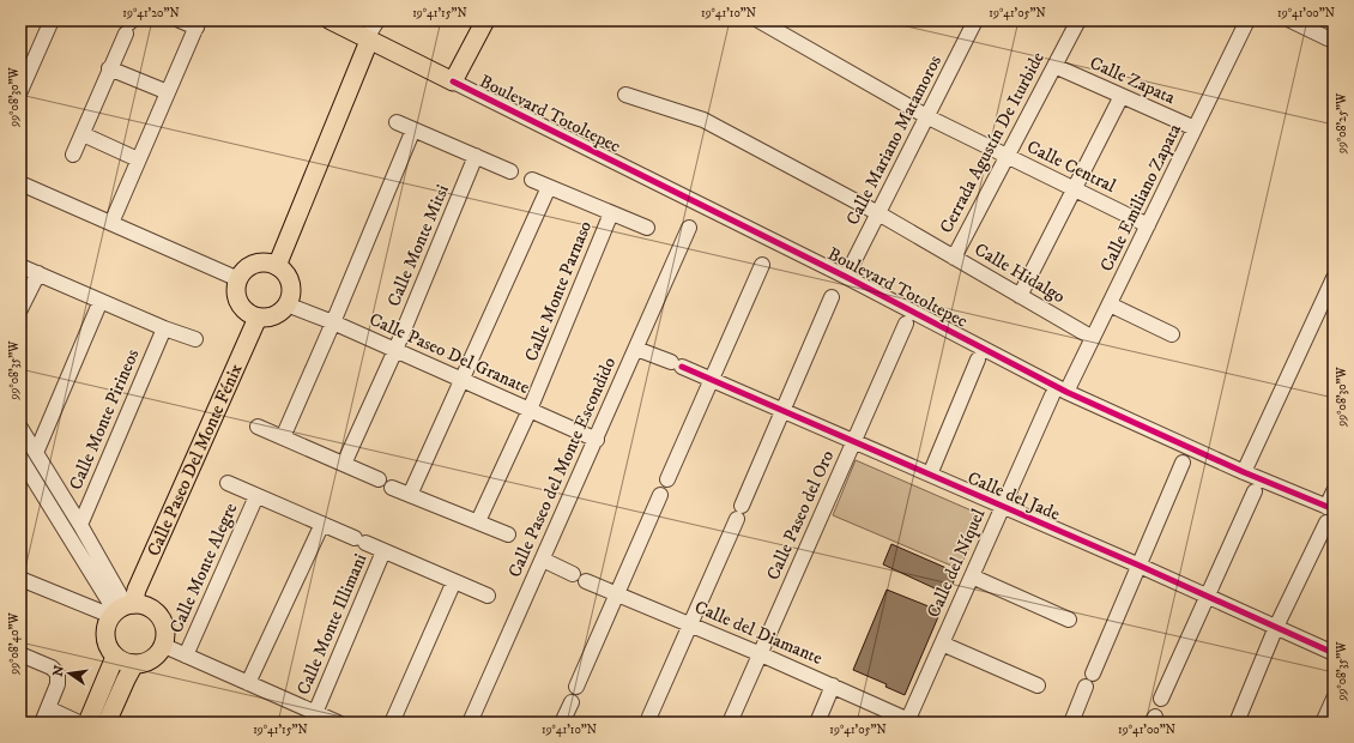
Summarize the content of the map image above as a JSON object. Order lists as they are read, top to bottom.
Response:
{
  "streets": {
    "main road": ["Boulevard Totoltepec", "Calle Paseo Del Monte Fénix"],
    "street": [
      "Calle Zapata",
      "Calle Mariano Matamoros",
      "Cerrada Agustín De Iturbide",
      "Calle Central",
      "Calle Emiliano Zapata",
      "Calle Monte Mitsi",
      "Calle Hidalgo",
      "Calle Monte Parnaso",
      "Calle Paseo Del Granate",
      "Calle Monte Pirineos",
      "Calle Paseo del Monte Escondido",
      "Calle del Jade",
      "Calle Paseo del Oro",
      "Calle del Níquel",
      "Calle Monte Alegre",
      "Calle Monte Illimani",
      "Calle del Diamante"
    ]
  },
  "crossings": [
    ["Calle Zapata", "Cerrada Agustín De Iturbide"],
    ["Calle Zapata", "Calle Emiliano Zapata"],
    ["Boulevard Totoltepec", "Calle Mariano Matamoros"],
    ["Boulevard Totoltepec", "Calle Emiliano Zapata"],
    ["Calle Mariano Matamoros", "Calle Central"],
    ["Calle Mariano Matamoros", "Calle Hidalgo"],
    ["Cerrada Agustín De Iturbide", "Calle Central"],
    ["Cerrada Agustín De Iturbide", "Calle Hidalgo"],
    ["Calle Central", "Calle Emiliano Zapata"],
    ["Calle Emiliano Zapata", "Calle Hidalgo"],
    ["Calle Monte Mitsi", "Calle Paseo Del Granate"],
    ["Calle Monte Parnaso", "Calle Paseo Del Granate"],
    ["Calle Paseo Del Granate", "Calle Paseo Del Monte Fénix"],
    ["Calle Paseo Del Granate", "Calle Paseo del Monte Escondido"],
    ["Calle Paseo del Monte Escondido", "Calle del Jade"],
    ["Calle del Jade", "Calle Paseo del Oro"],
    ["Calle del Jade", "Calle del Níquel"],
    ["Calle Paseo del Oro", "Calle del Diamante"],
    ["Calle del Níquel", "Calle del Diamante"]
  ],
  "north": "left",
  "coordinates": [
    "19°41'20\"N",
    "19°41'15\"N",
    "19°41'10\"N",
    "19°41'05\"N",
    "19°41'00\"N",
    "99°08'30\"W",
    "99°08'25\"W",
    "99°08'35\"W",
    "99°08'40\"W"
  ]
}
